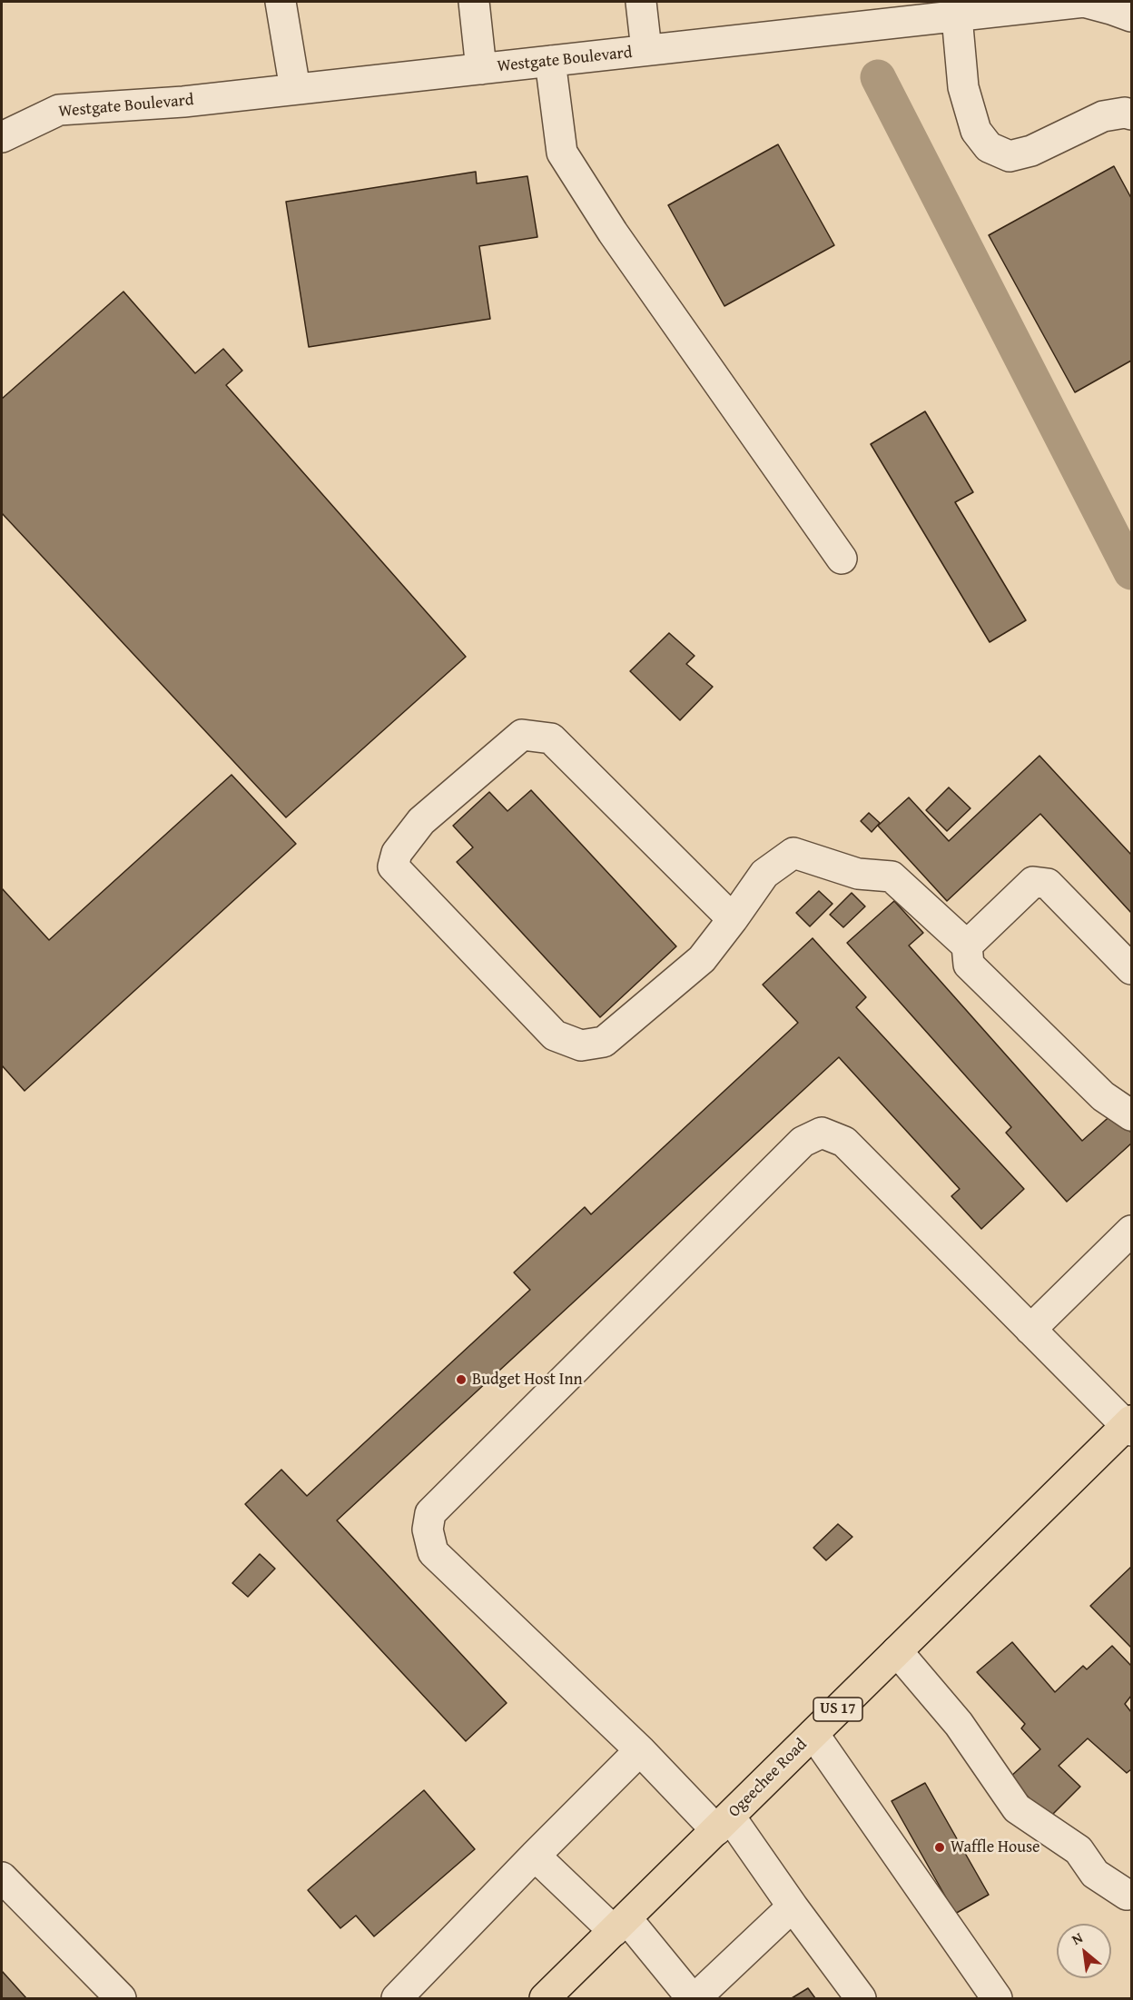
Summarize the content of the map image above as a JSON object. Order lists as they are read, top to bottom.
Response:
{
  "streets": {
    "main road": ["US 17", "Ogeechee Road"],
    "street": ["Westgate Boulevard"]
  },
  "places": ["Budget Host Inn", "Waffle House"],
  "north": "top left"
}
